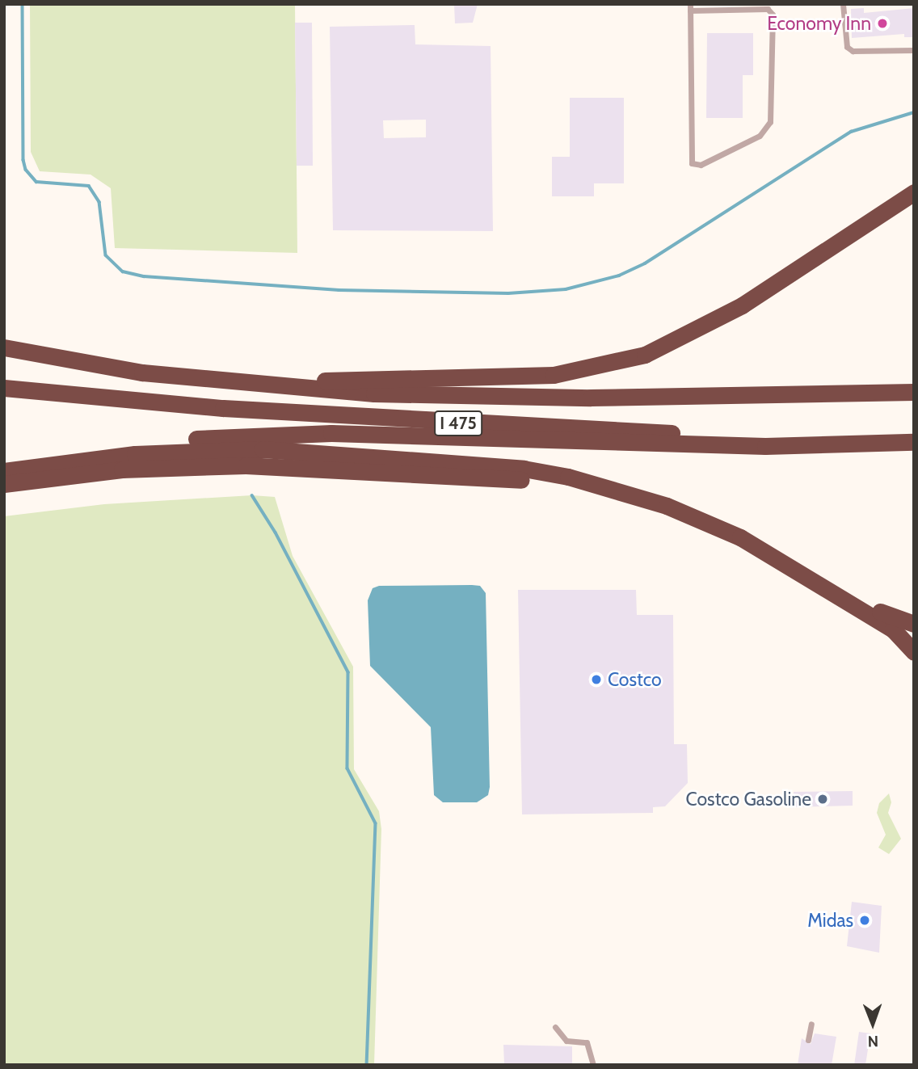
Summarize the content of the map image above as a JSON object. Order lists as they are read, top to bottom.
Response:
{
  "streets": {
    "highway": ["I 475"]
  },
  "places": [
    "Economy Inn",
    "Costco",
    "Costco Gasoline",
    "Midas"
  ],
  "north": "bottom"
}
